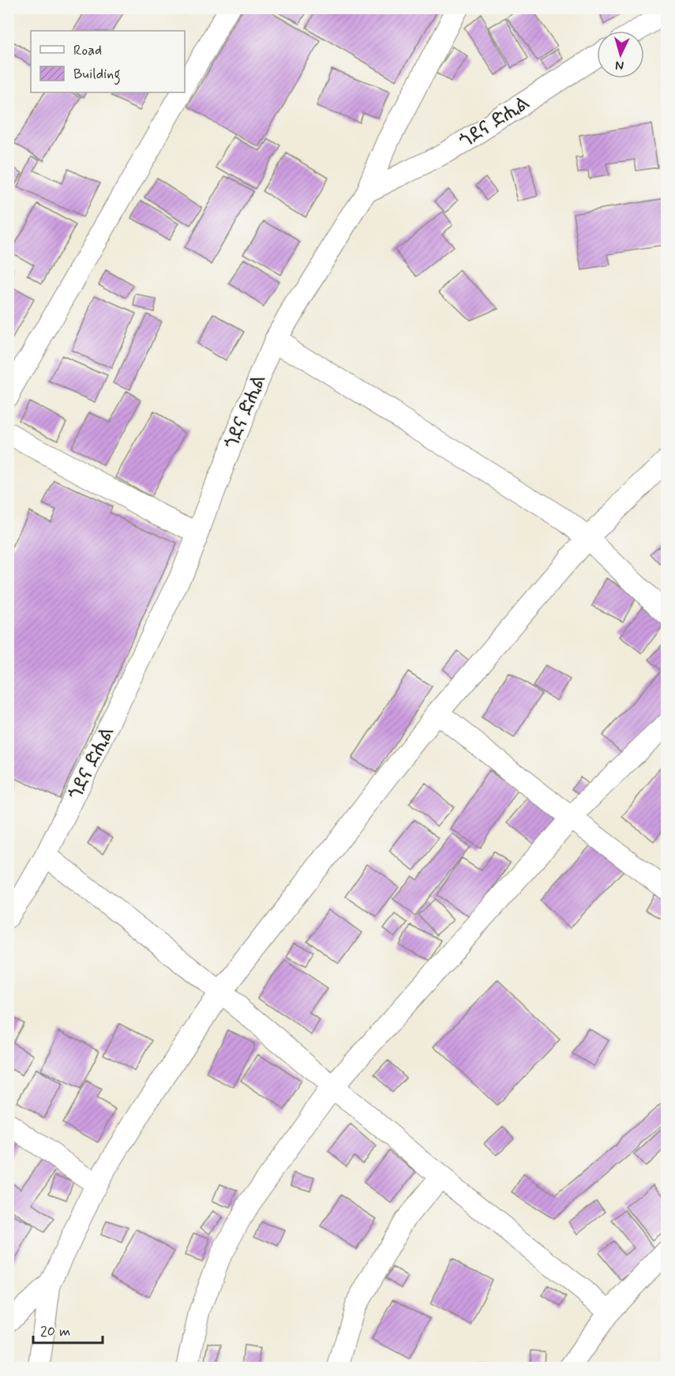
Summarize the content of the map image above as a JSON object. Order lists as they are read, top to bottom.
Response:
{
  "streets": {
    "street": ["ጎደና ድሒል"]
  },
  "legend": ["Road", "Building"],
  "scale_bar": "20 m",
  "north": "bottom"
}
